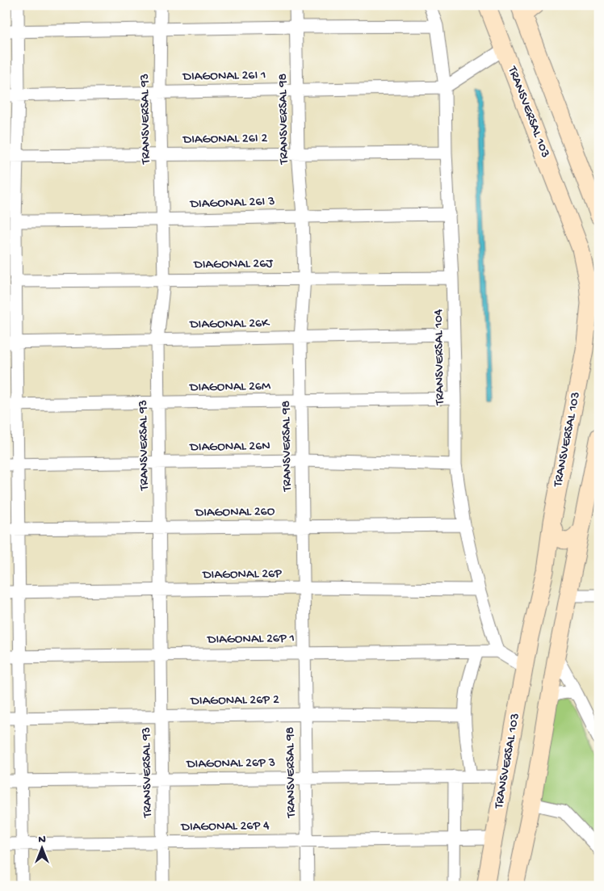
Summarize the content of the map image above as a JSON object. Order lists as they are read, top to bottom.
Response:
{
  "streets": {
    "street": [
      "DIAGONAL 26I 1",
      "TRANSVERSAL 103",
      "TRANSVERSAL 93",
      "TRANSVERSAL 98",
      "DIAGONAL 26I 2",
      "DIAGONAL 26I 3",
      "DIAGONAL 26J",
      "DIAGONAL 26K",
      "TRANSVERSAL 104",
      "DIAGONAL 26M",
      "DIAGONAL 26N",
      "DIAGONAL 26O",
      "DIAGONAL 26P",
      "DIAGONAL 26P 1",
      "DIAGONAL 26P 2",
      "DIAGONAL 26P 3",
      "DIAGONAL 26P 4"
    ]
  },
  "crossings": [
    ["DIAGONAL 26I 1", "TRANSVERSAL 93"],
    ["DIAGONAL 26I 1", "TRANSVERSAL 98"],
    ["DIAGONAL 26I 1", "TRANSVERSAL 104"],
    ["TRANSVERSAL 103", "DIAGONAL 26P 3"],
    ["TRANSVERSAL 103", "DIAGONAL 26P 4"],
    ["TRANSVERSAL 93", "DIAGONAL 26I 2"],
    ["TRANSVERSAL 93", "DIAGONAL 26I 3"],
    ["TRANSVERSAL 93", "DIAGONAL 26J"],
    ["TRANSVERSAL 93", "DIAGONAL 26K"],
    ["TRANSVERSAL 93", "DIAGONAL 26M"],
    ["TRANSVERSAL 93", "DIAGONAL 26N"],
    ["TRANSVERSAL 93", "DIAGONAL 26O"],
    ["TRANSVERSAL 93", "DIAGONAL 26P"],
    ["TRANSVERSAL 93", "DIAGONAL 26P 1"],
    ["TRANSVERSAL 93", "DIAGONAL 26P 2"],
    ["TRANSVERSAL 93", "DIAGONAL 26P 3"],
    ["TRANSVERSAL 93", "DIAGONAL 26P 4"],
    ["TRANSVERSAL 98", "DIAGONAL 26I 2"],
    ["TRANSVERSAL 98", "DIAGONAL 26I 3"],
    ["TRANSVERSAL 98", "DIAGONAL 26J"],
    ["TRANSVERSAL 98", "DIAGONAL 26K"],
    ["TRANSVERSAL 98", "DIAGONAL 26M"],
    ["TRANSVERSAL 98", "DIAGONAL 26N"],
    ["TRANSVERSAL 98", "DIAGONAL 26O"],
    ["TRANSVERSAL 98", "DIAGONAL 26P"],
    ["TRANSVERSAL 98", "DIAGONAL 26P 1"],
    ["TRANSVERSAL 98", "DIAGONAL 26P 2"],
    ["TRANSVERSAL 98", "DIAGONAL 26P 3"],
    ["TRANSVERSAL 98", "DIAGONAL 26P 4"],
    ["DIAGONAL 26I 2", "TRANSVERSAL 104"],
    ["DIAGONAL 26I 3", "TRANSVERSAL 104"],
    ["DIAGONAL 26J", "TRANSVERSAL 104"],
    ["DIAGONAL 26K", "TRANSVERSAL 104"],
    ["TRANSVERSAL 104", "DIAGONAL 26M"],
    ["TRANSVERSAL 104", "DIAGONAL 26N"],
    ["TRANSVERSAL 104", "DIAGONAL 26O"],
    ["TRANSVERSAL 104", "DIAGONAL 26P"],
    ["TRANSVERSAL 104", "DIAGONAL 26P 1"]
  ],
  "north": "top"
}
